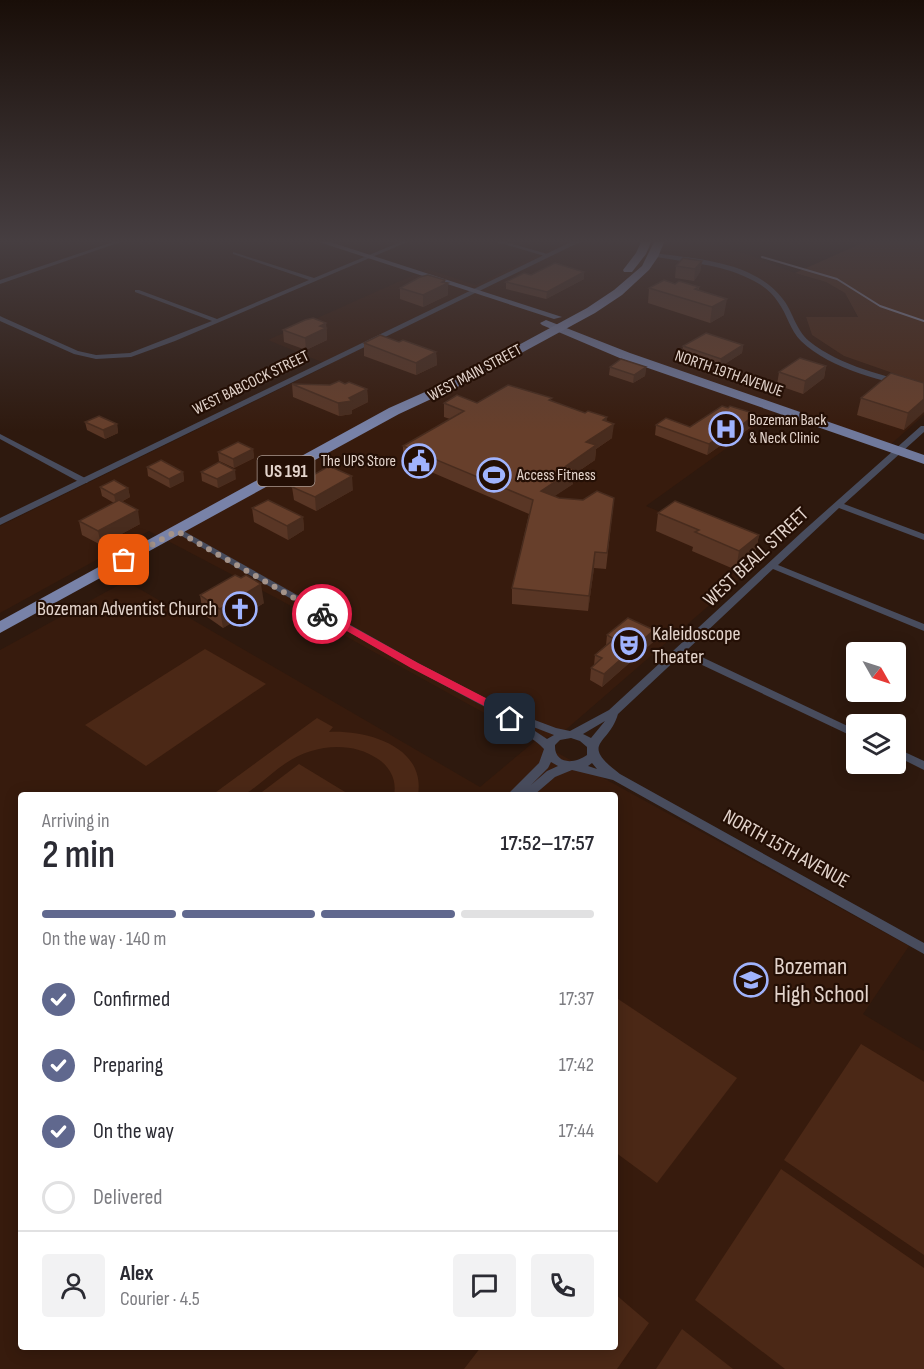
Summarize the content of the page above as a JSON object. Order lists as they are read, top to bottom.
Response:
{
  "streets": {
    "highway": ["WEST MAIN STREET", "US 191"],
    "main road": ["NORTH 19TH AVENUE"],
    "street": ["WEST BABCOCK STREET", "WEST BEALL STREET", "NORTH 15TH AVENUE"]
  },
  "crossings": [
    ["WEST MAIN STREET", "NORTH 19TH AVENUE"],
    ["NORTH 19TH AVENUE", "WEST BEALL STREET"],
    ["WEST BEALL STREET", "NORTH 15TH AVENUE"]
  ],
  "places": {
    "hospital": ["Bozeman Back & Neck Clinic"],
    "public building": ["The UPS Store"],
    "sports": ["Access Fitness"],
    "church": ["Bozeman Adventist Church"],
    "theatre": ["Kaleidoscope Theater"],
    "school or university": ["Bozeman High School"]
  },
  "north": "bottom right",
  "page": {
    "heading": ["2 min", "Arriving in", "17:52–17:57"],
    "panel": ["Alex", "Courier · 4.5"],
    "bar": "On the way · 140 m",
    "list": [
      ["Confirmed", "17:37"],
      ["Preparing", "17:42"],
      ["On the way", "17:44"],
      "Delivered"
    ]
  }
}
